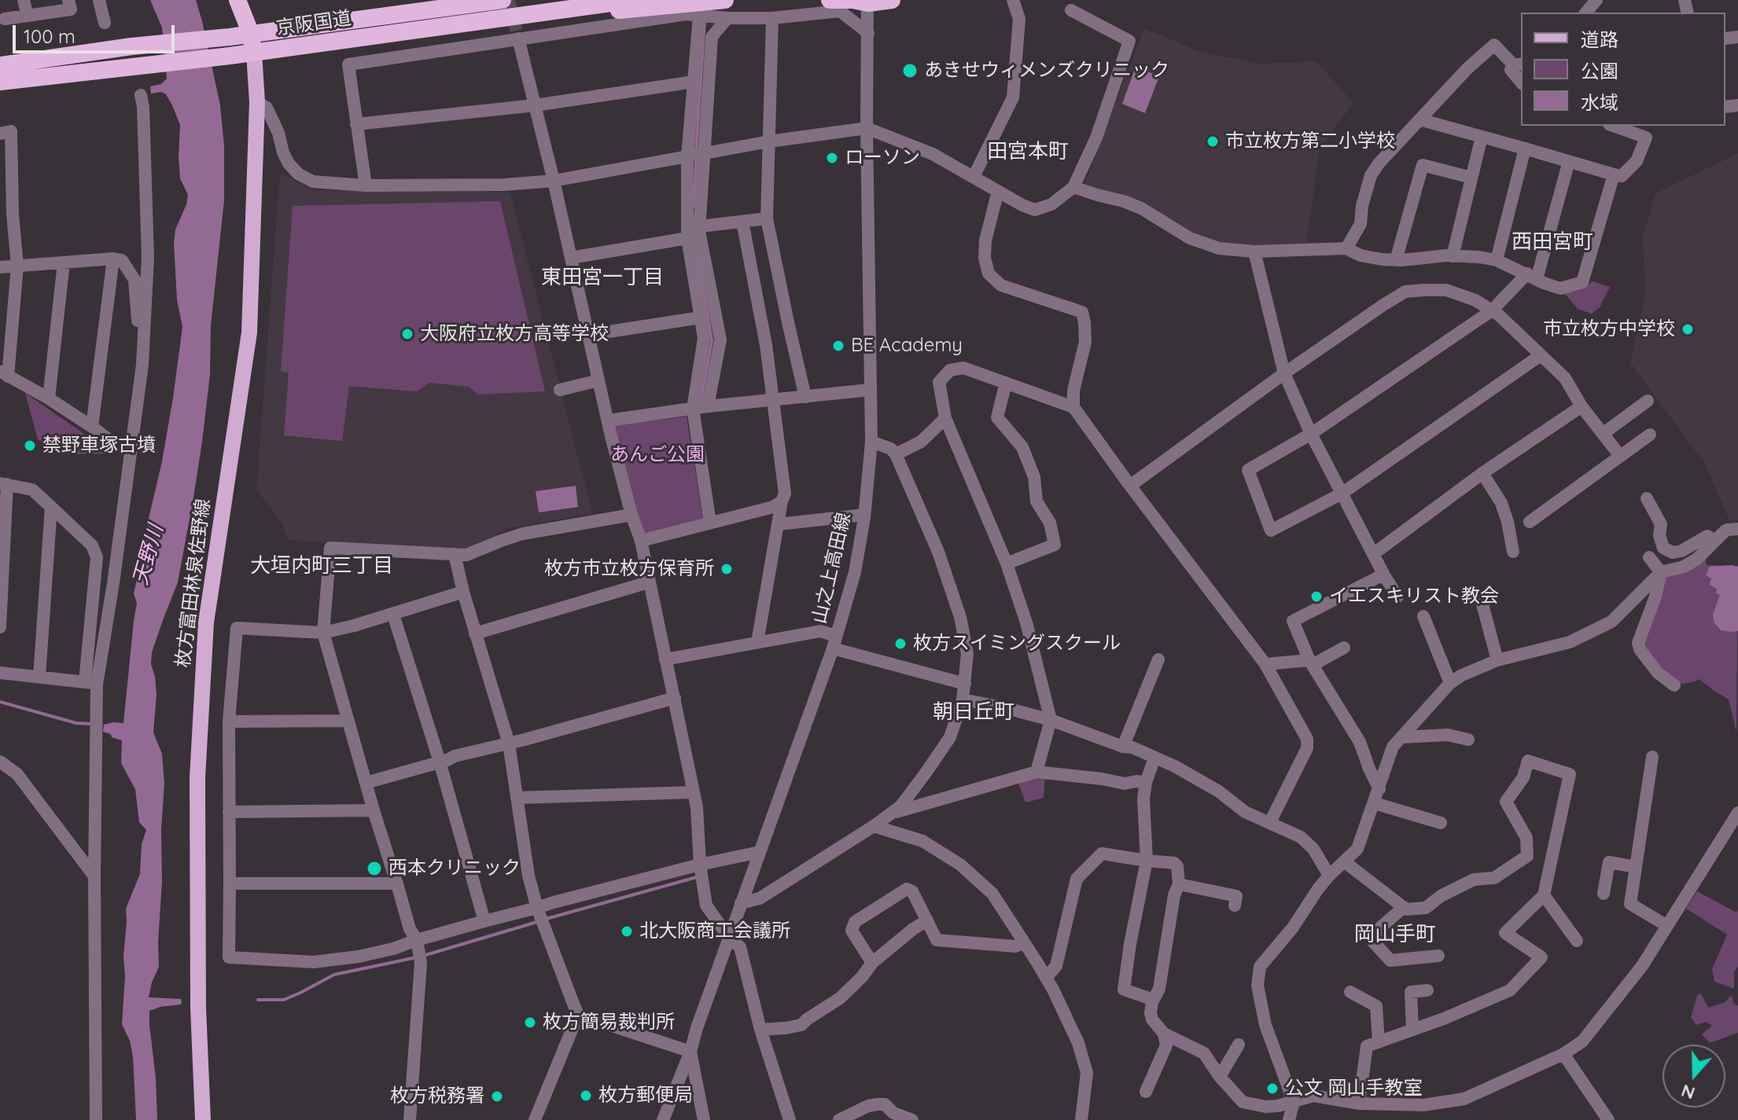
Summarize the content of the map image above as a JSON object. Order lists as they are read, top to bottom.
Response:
{
  "streets": {
    "highway": ["京阪国道"],
    "main road": ["枚方富田林泉佐野線"],
    "street": ["山之上高田線"]
  },
  "crossings": [
    ["京阪国道", "枚方富田林泉佐野線"]
  ],
  "districts": [
    "田宮本町",
    "西田宮町",
    "東田宮一丁目",
    "大垣内町三丁目",
    "朝日丘町",
    "岡山手町"
  ],
  "water": ["天野川"],
  "parks": ["あんご公園"],
  "places": [
    "あきせウィメンズクリニック",
    "市立枚方第二小学校",
    "ローソン",
    "市立枚方中学校",
    "大阪府立枚方高等学校",
    "BE Academy",
    "禁野車塚古墳",
    "枚方市立枚方保育所",
    "イエスキリスト教会",
    "枚方スイミングスクール",
    "西本クリニック",
    "北大阪商工会議所",
    "枚方簡易裁判所",
    "公文 岡山手教室",
    "枚方郵便局",
    "枚方税務署"
  ],
  "legend": ["道路", "公園", "水域"],
  "scale_bar": "100 m",
  "north": "bottom"
}
